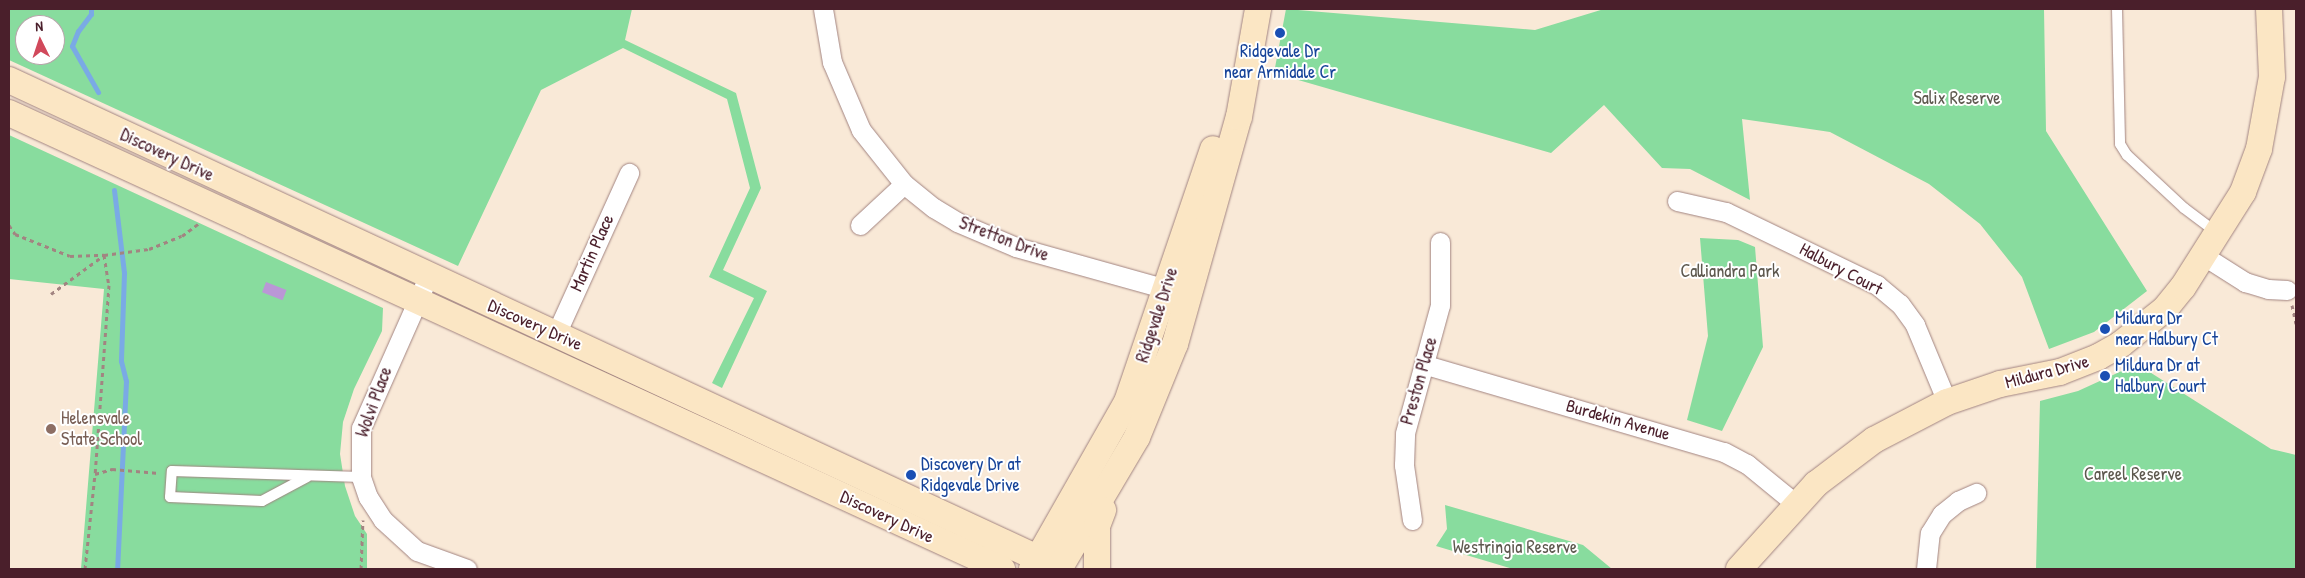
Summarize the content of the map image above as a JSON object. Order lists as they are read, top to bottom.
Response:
{
  "streets": {
    "main road": ["Discovery Drive", "Ridgevale Drive", "Mildura Drive"],
    "street": [
      "Stretton Drive",
      "Martin Place",
      "Halbury Court",
      "Preston Place",
      "Wolvi Place",
      "Burdekin Avenue"
    ]
  },
  "crossings": [
    ["Discovery Drive", "Martin Place"],
    ["Discovery Drive", "Ridgevale Drive"],
    ["Discovery Drive", "Wolvi Place"],
    ["Stretton Drive", "Ridgevale Drive"],
    ["Halbury Court", "Mildura Drive"],
    ["Mildura Drive", "Burdekin Avenue"],
    ["Preston Place", "Burdekin Avenue"]
  ],
  "parks": [
    "Salix Reserve",
    "Calliandra Park",
    "Careel Reserve",
    "Westringia Reserve"
  ],
  "places": [
    "Ridgevale Dr near Armidale Cr",
    "Mildura Dr near Halbury Ct",
    "Mildura Dr at Halbury Court",
    "Helensvale State School",
    "Discovery Dr at Ridgevale Drive"
  ],
  "north": "top"
}
